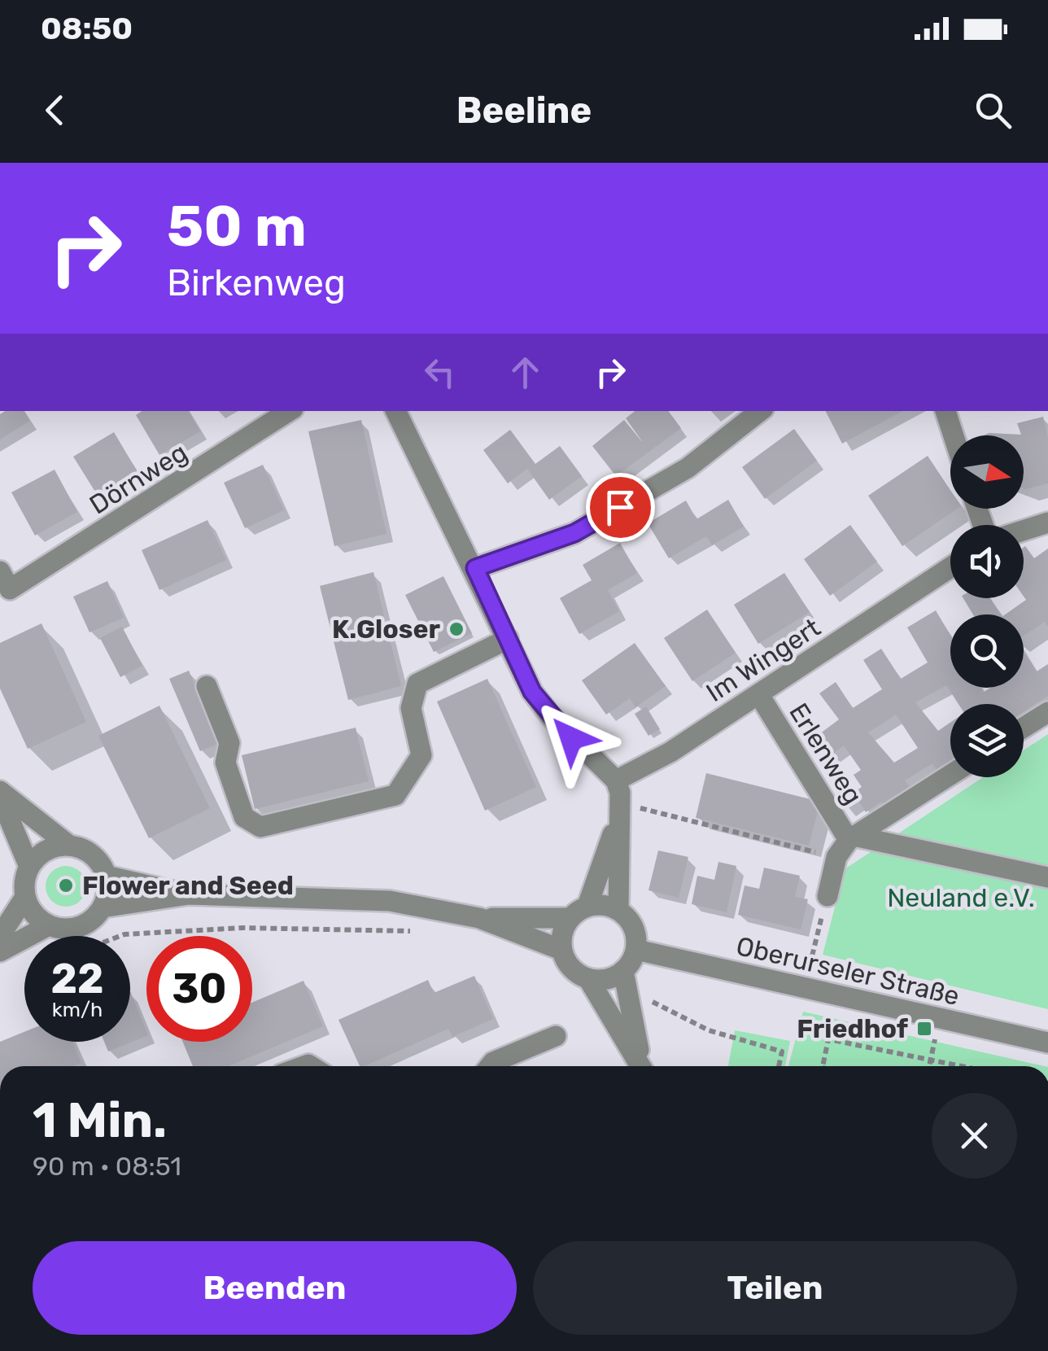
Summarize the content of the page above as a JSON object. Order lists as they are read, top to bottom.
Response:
{
  "streets": {
    "street": [
      "Dörnweg",
      "Im Wingert",
      "Erlenweg",
      "Oberurseler Straße"
    ]
  },
  "crossings": [
    ["Im Wingert", "Erlenweg"]
  ],
  "parks": ["Neuland e.V."],
  "places": {
    "other": ["K.Gloser", "Flower and Seed"],
    "transit": ["Friedhof"]
  },
  "north": "right",
  "page": {
    "status": "08:50",
    "header": "Beeline",
    "turn": ["50 m", "Birkenweg"],
    "speed": "22 km/h",
    "limit": "30",
    "heading": ["1 Min.", "90 m · 08:51"],
    "buttons": ["Beenden", "Teilen"]
  }
}
